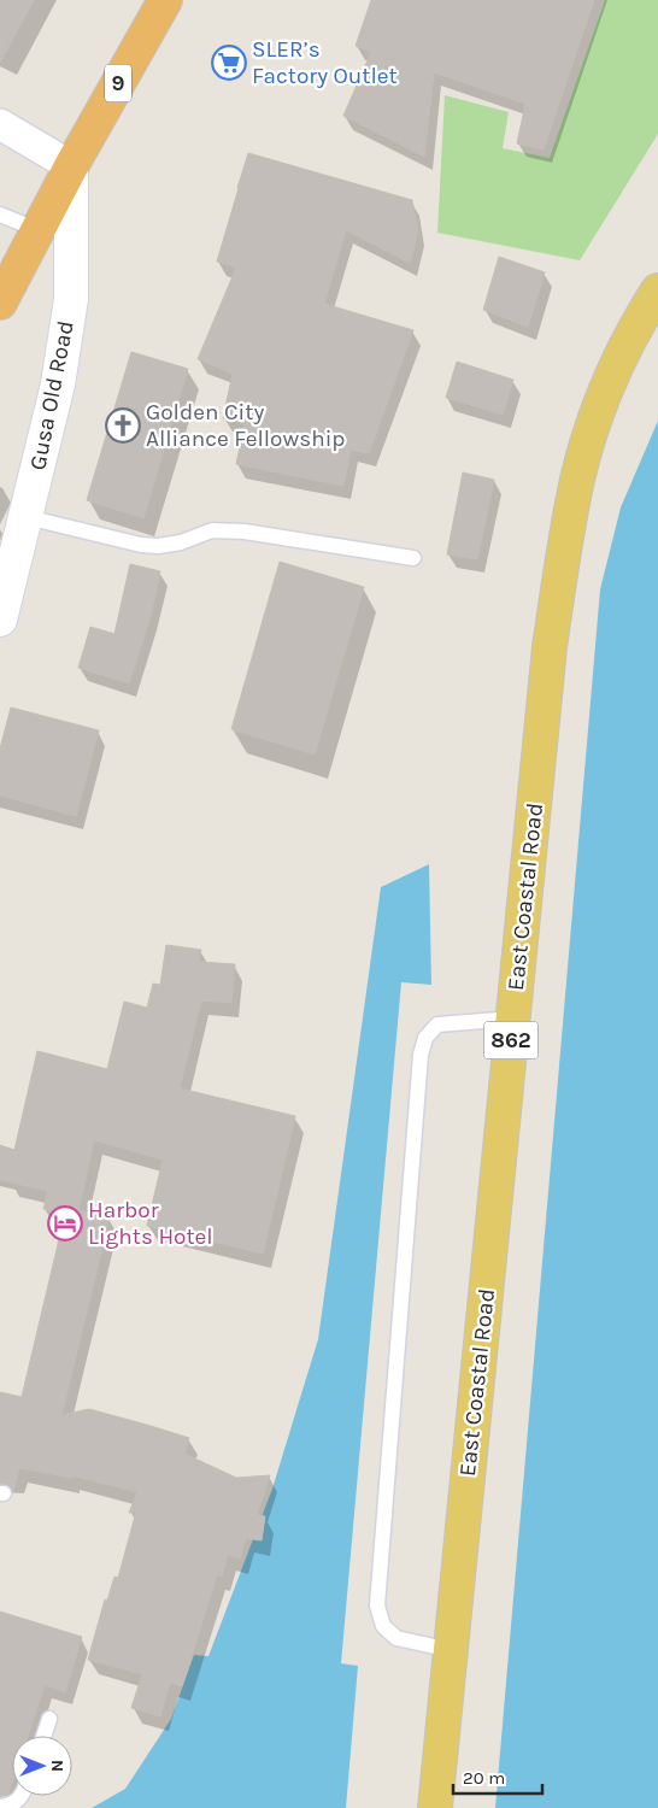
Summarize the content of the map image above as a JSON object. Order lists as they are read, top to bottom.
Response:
{
  "streets": {
    "highway": ["9"],
    "main road": ["East Coastal Road", "862"],
    "street": ["Gusa Old Road"]
  },
  "crossings": [
    ["9", "Gusa Old Road"]
  ],
  "places": {
    "supermarket": ["SLER’s Factory Outlet"],
    "church": ["Golden City Alliance Fellowship"],
    "hotel": ["Harbor Lights Hotel"]
  },
  "scale_bar": "20 m",
  "north": "right"
}
